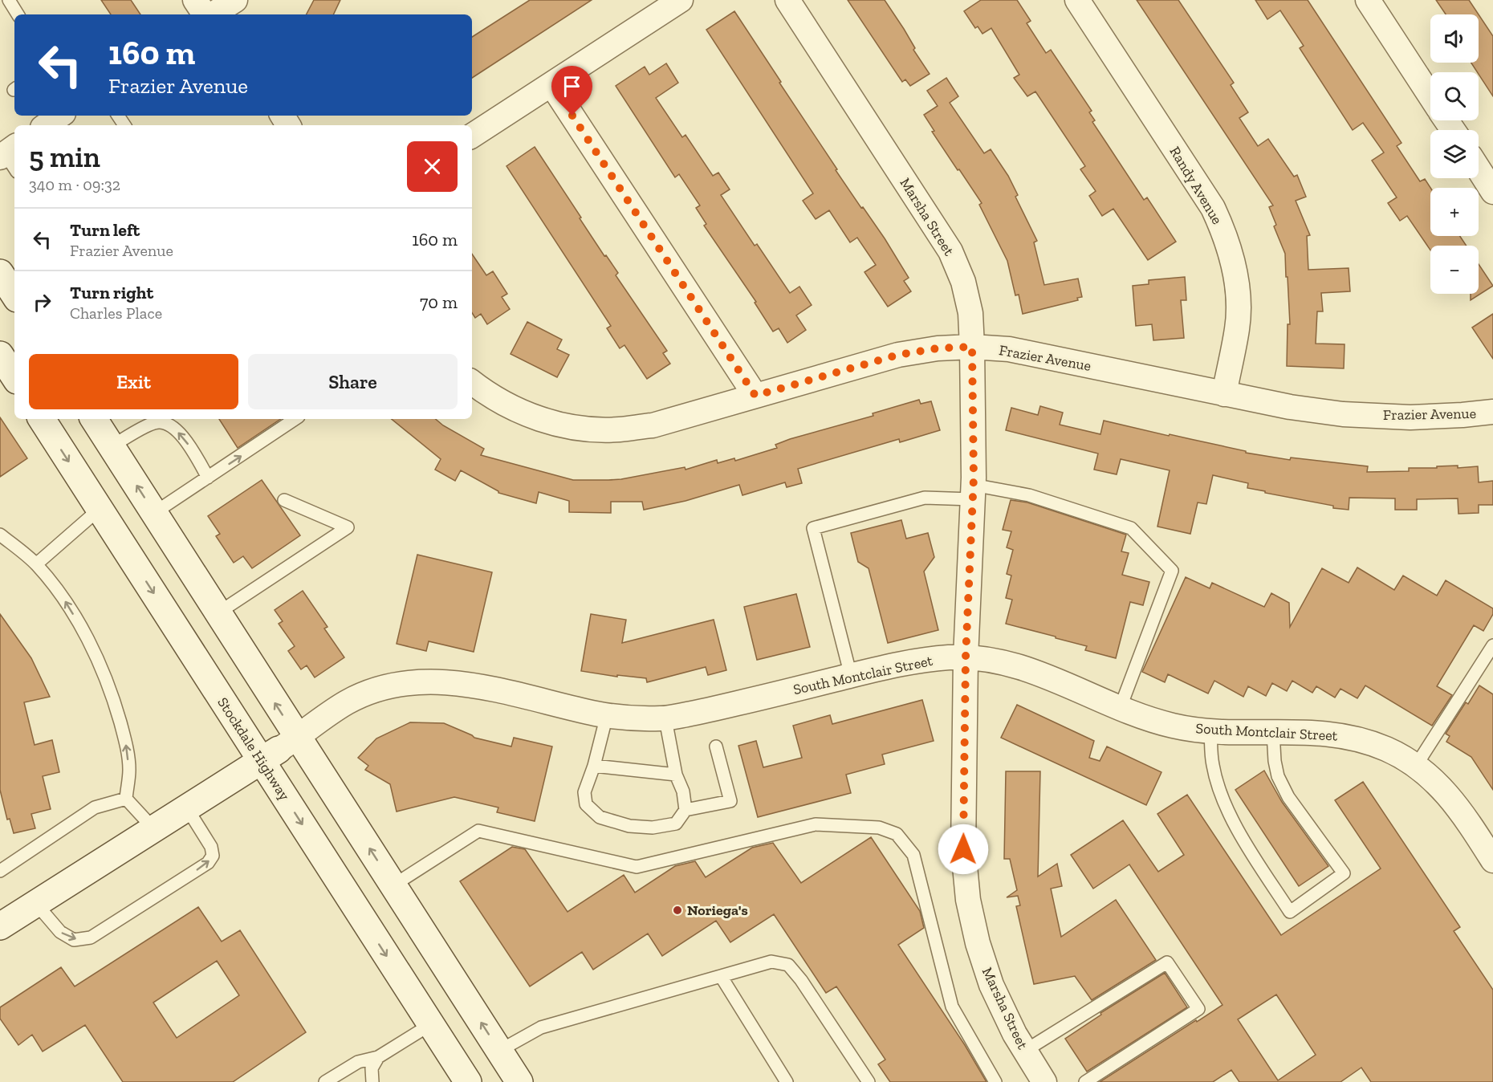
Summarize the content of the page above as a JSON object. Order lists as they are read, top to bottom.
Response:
{
  "streets": {
    "main road": ["Stockdale Highway"],
    "street": [
      "Randy Avenue",
      "Marsha Street",
      "Frazier Avenue",
      "South Montclair Street"
    ]
  },
  "crossings": [
    ["Randy Avenue", "Frazier Avenue"],
    ["Marsha Street", "Frazier Avenue"],
    ["Marsha Street", "South Montclair Street"],
    ["South Montclair Street", "Stockdale Highway"]
  ],
  "places": ["Noriega's"],
  "page": {
    "map_buttons": ["+", "−"],
    "turn": ["160 m", "Frazier Avenue"],
    "heading": ["5 min", "340 m · 09:32"],
    "list": [
      {
        "name": "Turn left",
        "note": "Frazier Avenue",
        "value": "160 m"
      },
      {
        "name": "Turn right",
        "note": "Charles Place",
        "value": "70 m"
      }
    ],
    "buttons": ["Exit", "Share"]
  }
}
